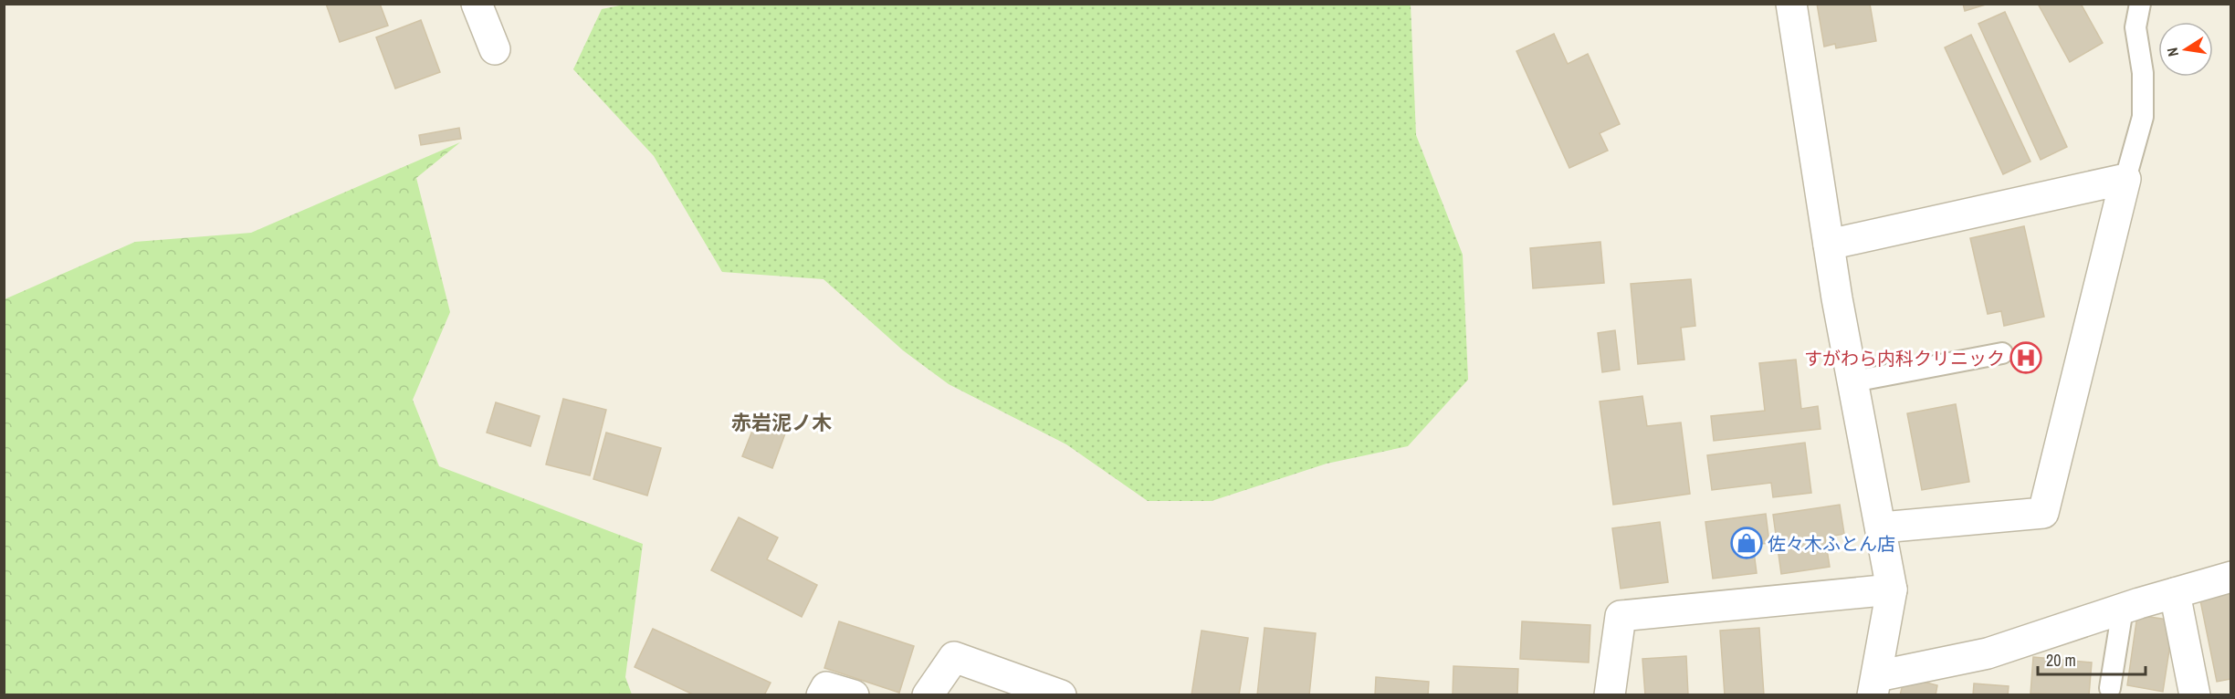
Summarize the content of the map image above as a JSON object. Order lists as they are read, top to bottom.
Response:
{
  "districts": ["赤岩泥ノ木"],
  "places": {
    "hospital": ["すがわら内科クリニック"],
    "shop": ["佐々木ふとん店"]
  },
  "scale_bar": "20 m",
  "north": "left"
}
